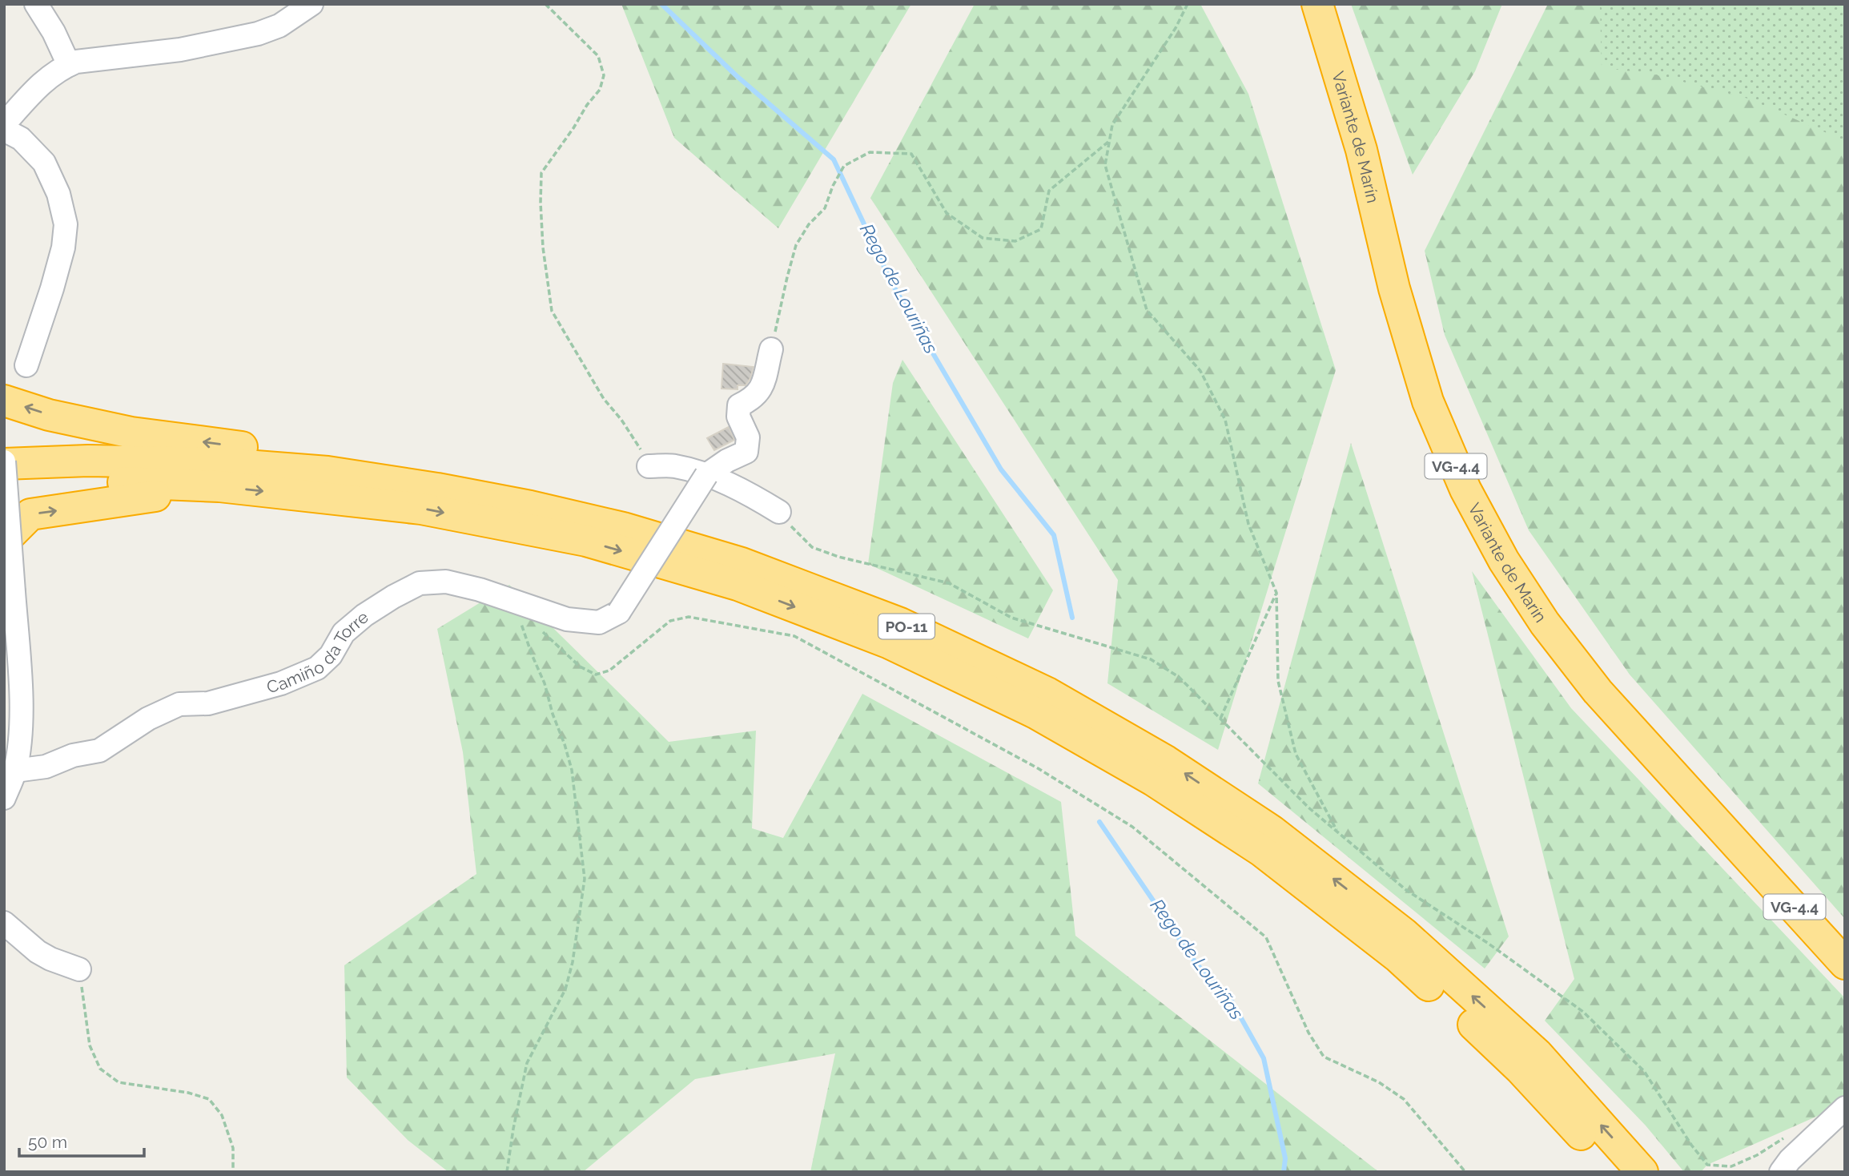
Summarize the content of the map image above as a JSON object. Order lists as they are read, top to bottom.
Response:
{
  "streets": {
    "highway": ["Variante de Marín", "VG-4.4", "PO-11"],
    "street": ["Camiño da Torre"]
  },
  "water": ["Rego de Louriñas"],
  "scale_bar": "50 m"
}
